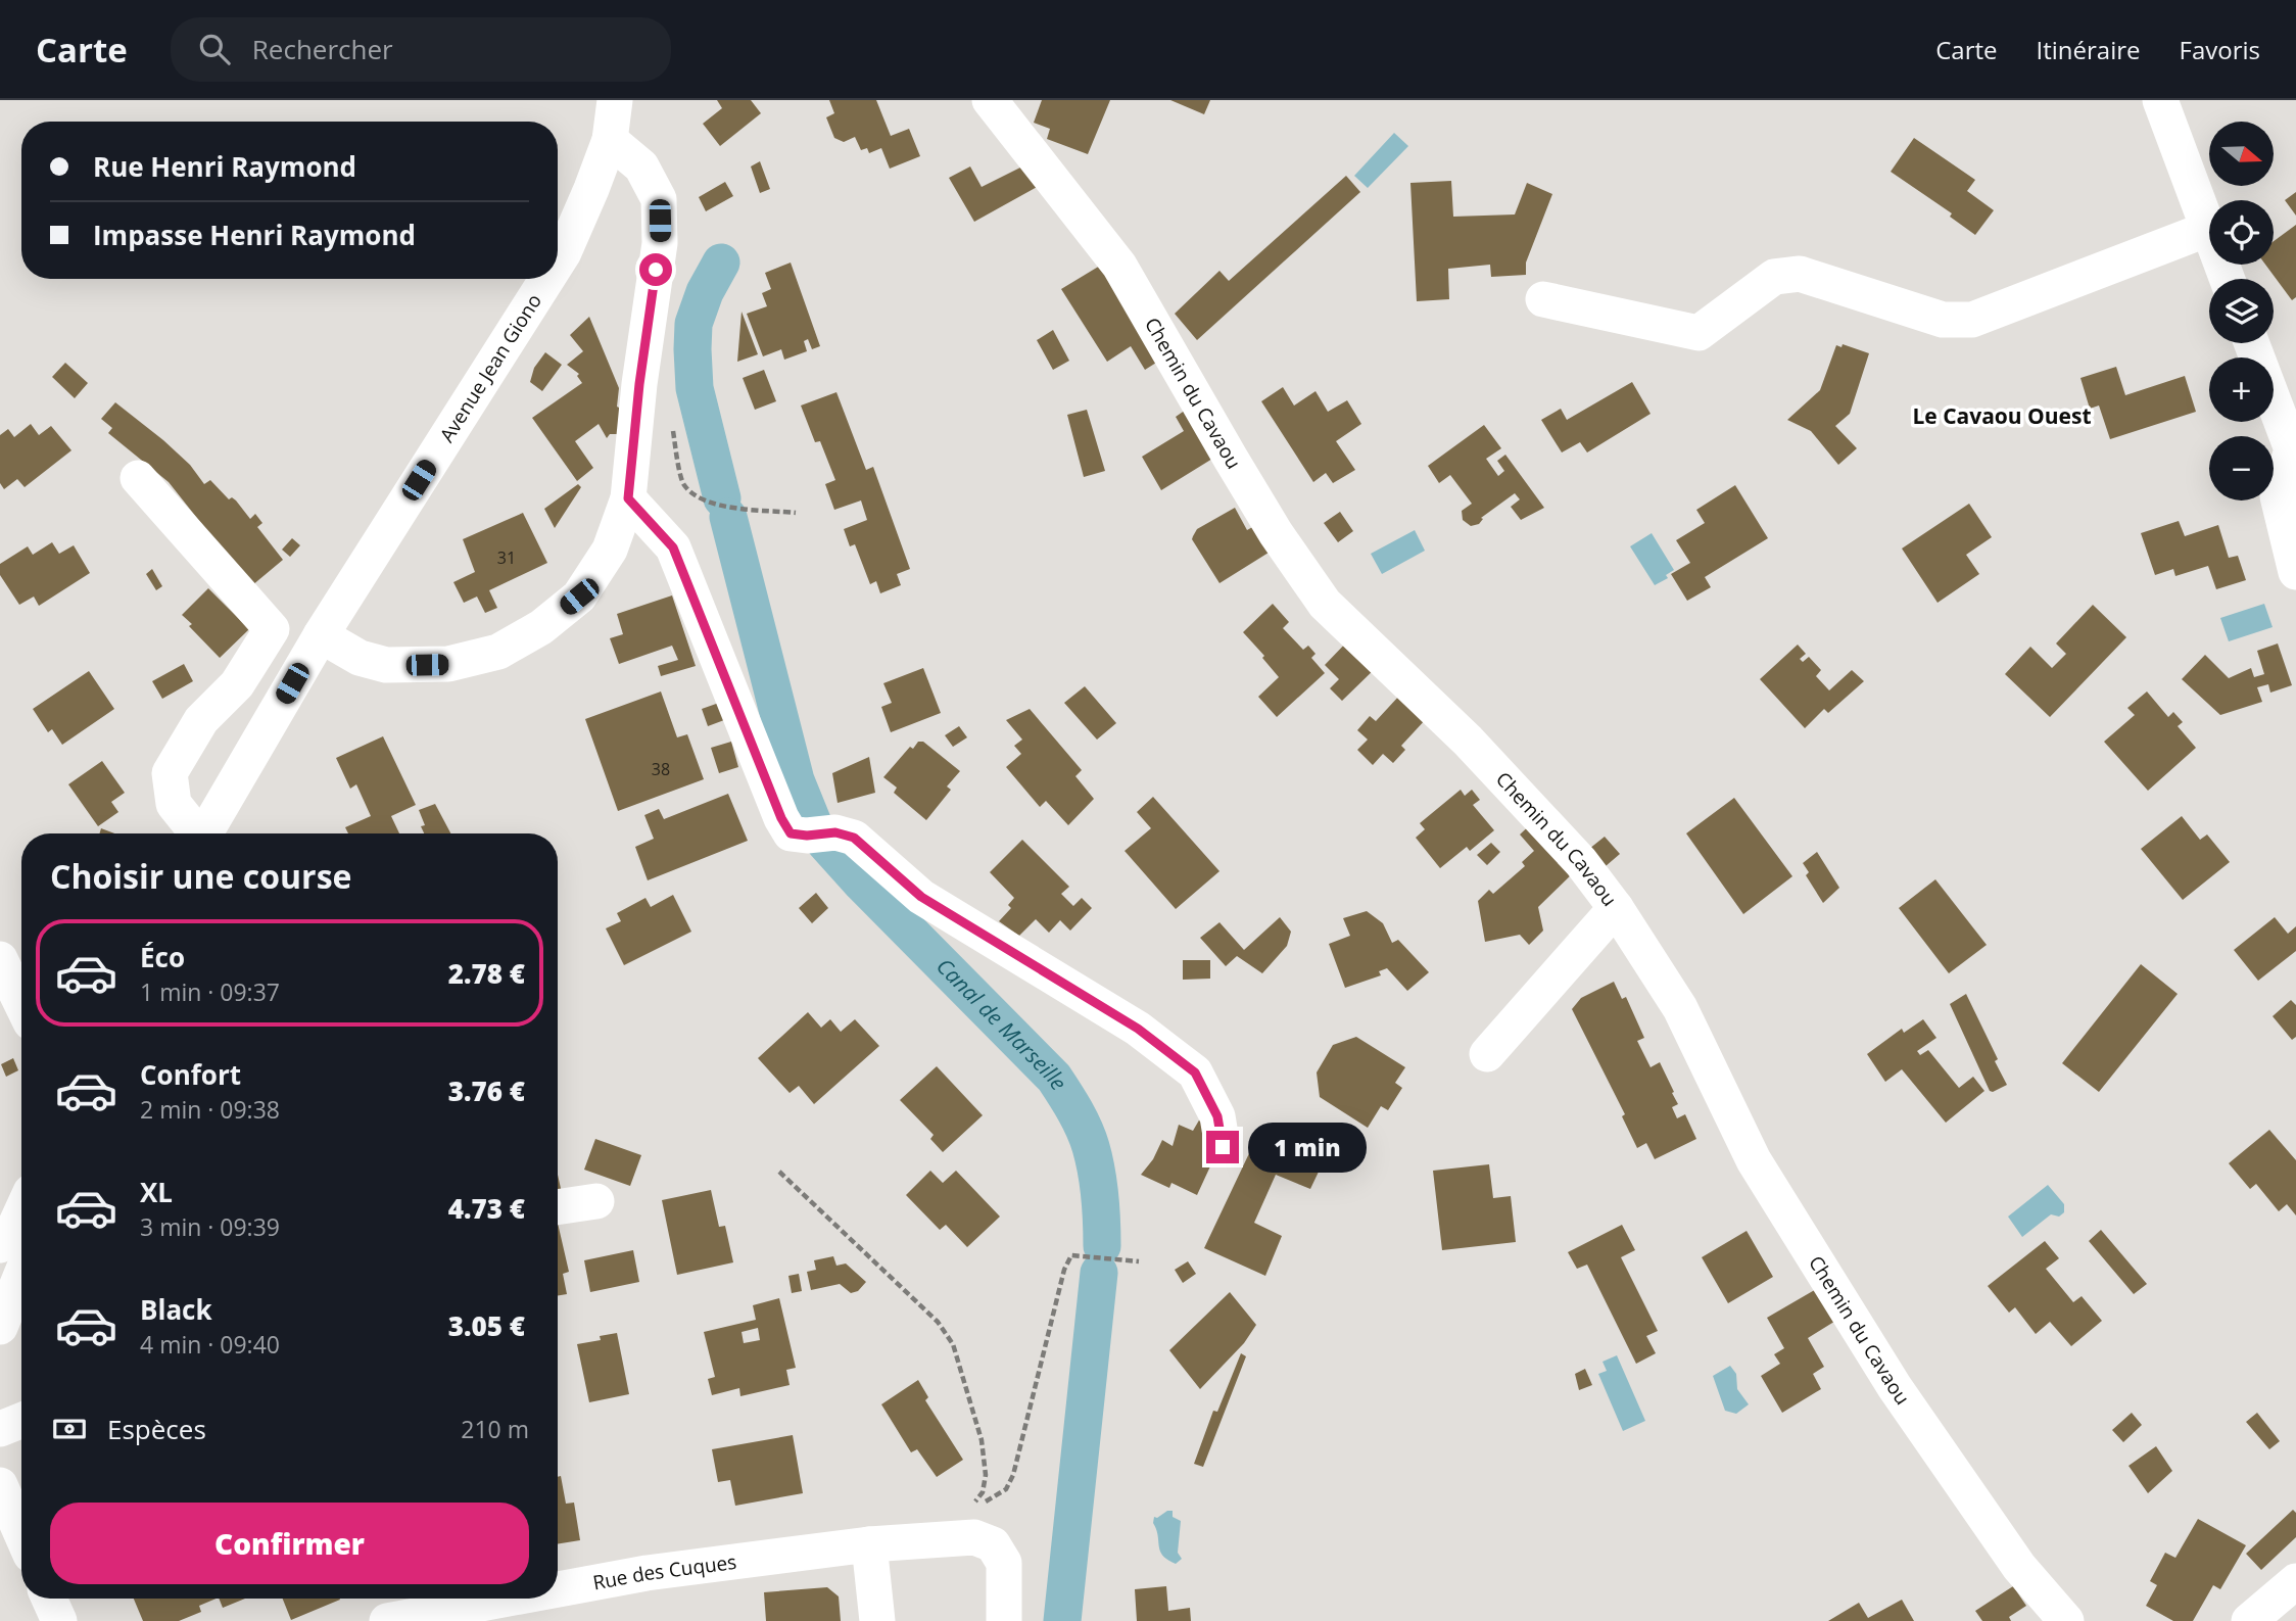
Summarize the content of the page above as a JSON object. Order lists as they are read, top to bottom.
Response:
{
  "streets": {
    "street": ["Avenue Jean Giono", "Chemin du Cavaou", "Rue des Cuques"]
  },
  "districts": ["Le Cavaou Ouest"],
  "water": ["Canal de Marseille"],
  "house_numbers": ["31", "38"],
  "north": "right",
  "page": {
    "header": "Carte",
    "search": "Rechercher",
    "nav": ["Carte", "Itinéraire", "Favoris"],
    "map_buttons": ["+", "−"],
    "banner": ["Rue Henri Raymond", "Impasse Henri Raymond"],
    "heading": "Choisir une course",
    "list": [
      {
        "name": "Éco",
        "note": "1 min · 09:37",
        "value": "2.78 €"
      },
      {
        "name": "Confort",
        "note": "2 min · 09:38",
        "value": "3.76 €"
      },
      {
        "name": "XL",
        "note": "3 min · 09:39",
        "value": "4.73 €"
      },
      {
        "name": "Black",
        "note": "4 min · 09:40",
        "value": "3.05 €"
      }
    ],
    "bubble": "1 min",
    "pay": ["Espèces", "210 m"],
    "buttons": "Confirmer"
  }
}
